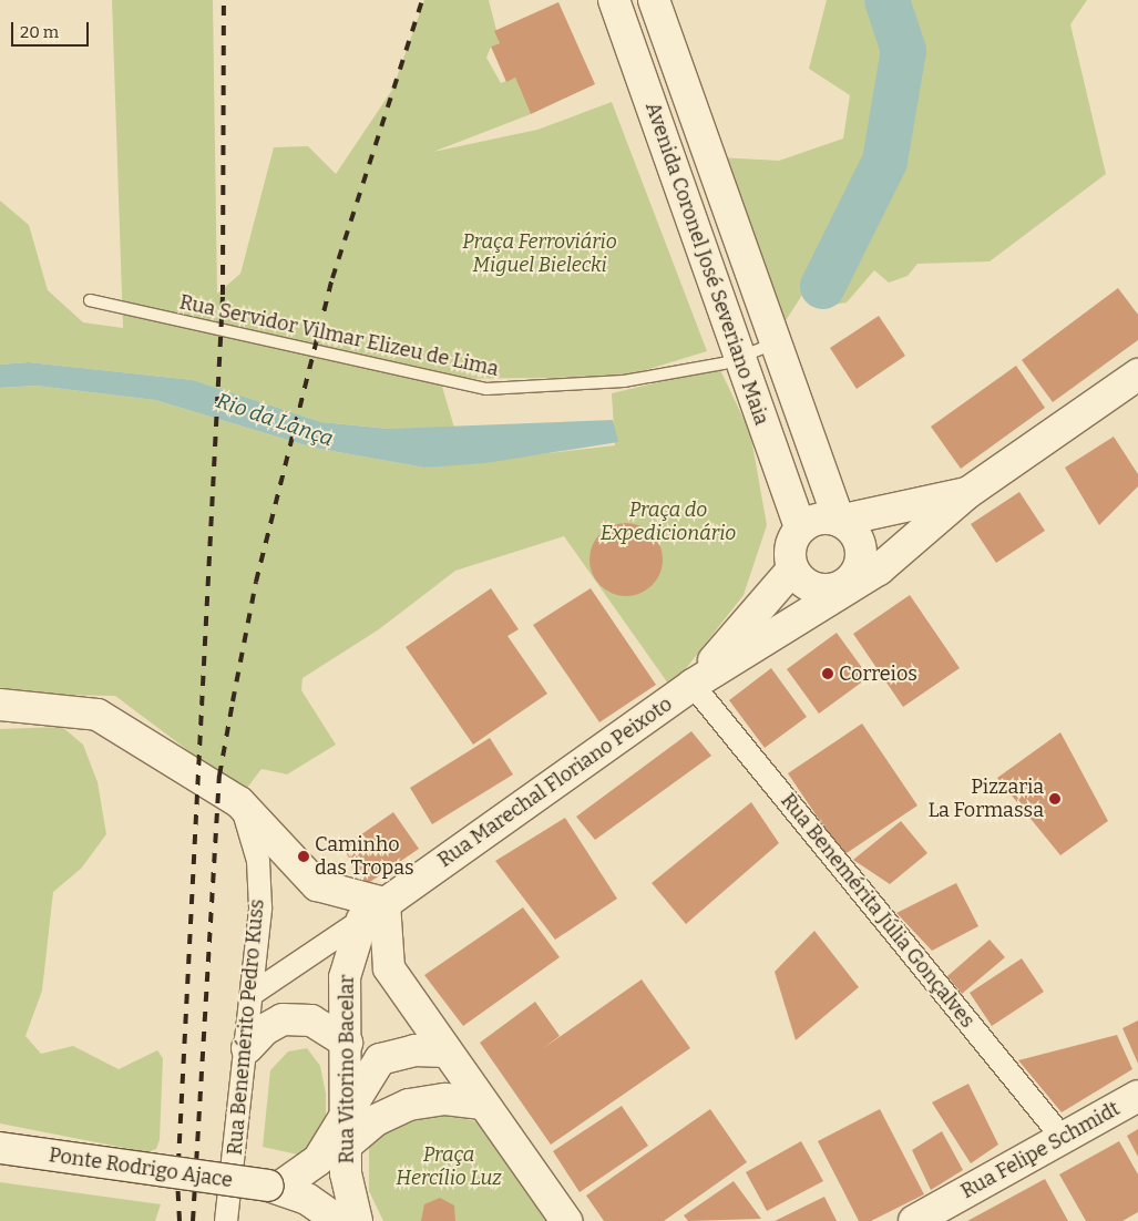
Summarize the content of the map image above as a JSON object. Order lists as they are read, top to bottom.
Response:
{
  "streets": {
    "main road": [
      "Avenida Coronel José Severiano Maia",
      "Rua Marechal Floriano Peixoto",
      "Rua Vitorino Bacelar",
      "Rua Felipe Schmidt",
      "Ponte Rodrigo Ajace"
    ],
    "street": ["Rua Benemérita Júlia Gonçalves", "Rua Benemérito Pedro Kuss"],
    "lane": ["Rua Servidor Vilmar Elizeu de Lima"]
  },
  "crossings": [
    ["Avenida Coronel José Severiano Maia", "Rua Servidor Vilmar Elizeu de Lima"],
    ["Avenida Coronel José Severiano Maia", "Rua Marechal Floriano Peixoto"],
    ["Rua Marechal Floriano Peixoto", "Rua Benemérita Júlia Gonçalves"],
    ["Rua Marechal Floriano Peixoto", "Rua Benemérito Pedro Kuss"],
    ["Rua Marechal Floriano Peixoto", "Rua Vitorino Bacelar"],
    ["Rua Benemérita Júlia Gonçalves", "Rua Felipe Schmidt"]
  ],
  "water": ["Rio da Lança"],
  "parks": ["Praça Ferroviário Miguel Bielecki", "Praça do Expedicionário", "Praça Hercílio Luz"],
  "places": ["Correios", "Pizzaria La Formassa", "Caminho das Tropas"],
  "scale_bar": "20 m"
}
